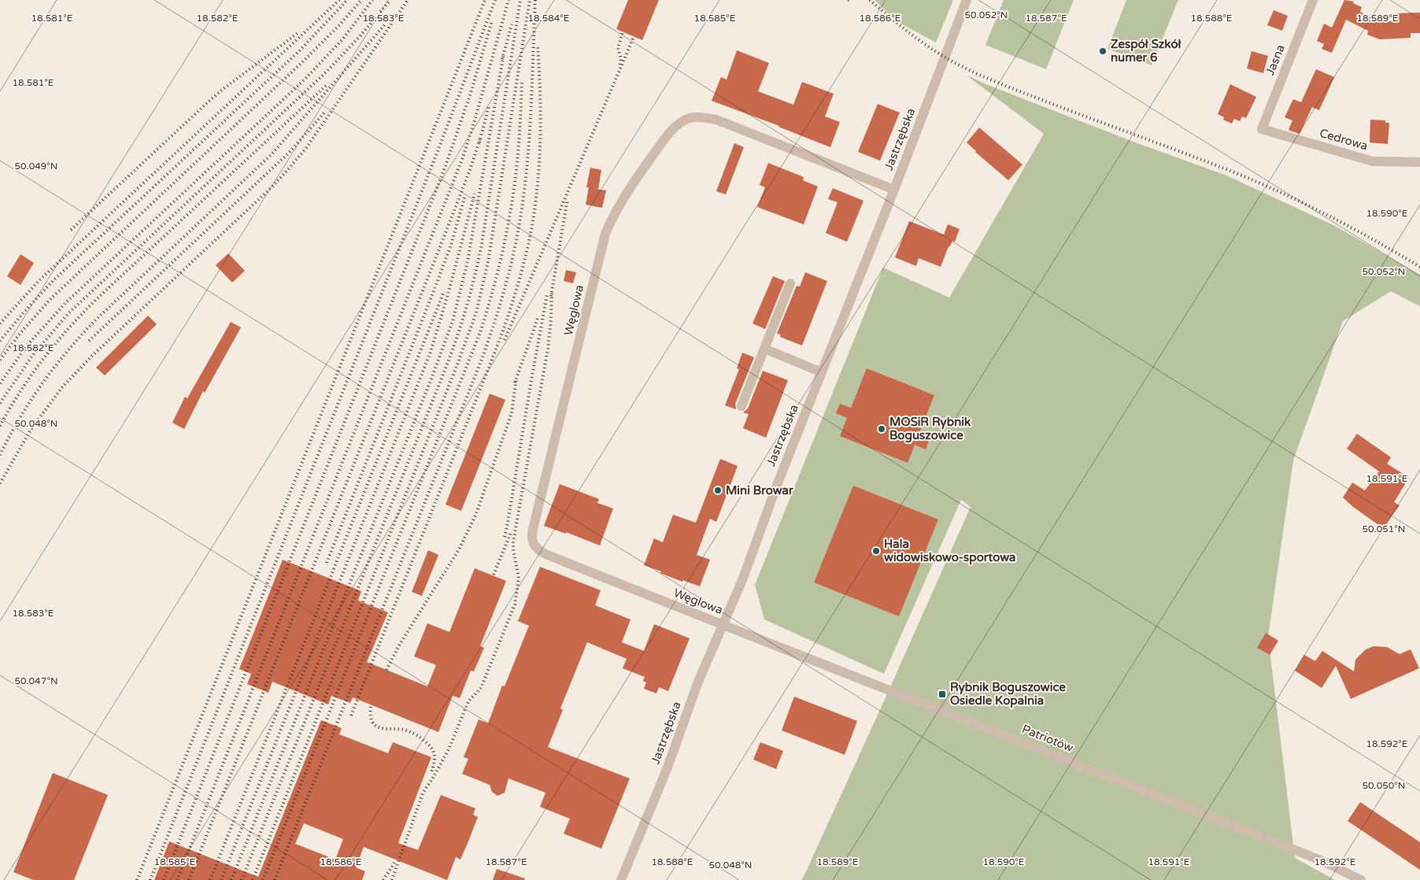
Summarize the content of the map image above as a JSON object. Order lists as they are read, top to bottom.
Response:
{
  "streets": {
    "street": [
      "Jasna",
      "Jastrzębska",
      "Cedrowa",
      "Węglowa",
      "Patriotów"
    ]
  },
  "crossings": [
    ["Jasna", "Cedrowa"],
    ["Jastrzębska", "Węglowa"],
    ["Jastrzębska", "Patriotów"],
    ["Węglowa", "Patriotów"]
  ],
  "places": {
    "other": [
      "Zespół Szkół numer 6",
      "MOSiR Rybnik Boguszowice",
      "Mini Browar",
      "Hala widowiskowo-sportowa"
    ],
    "transit": ["Rybnik Boguszowice Osiedle Kopalnia"]
  },
  "coordinates": [
    "50.052°N",
    "18.581°E",
    "18.582°E",
    "18.583°E",
    "18.584°E",
    "18.585°E",
    "18.586°E",
    "18.587°E",
    "18.588°E",
    "18.589°E",
    "50.049°N",
    "18.590°E",
    "50.048°N",
    "18.591°E",
    "50.051°N",
    "50.047°N",
    "18.592°E",
    "50.050°N"
  ]
}
